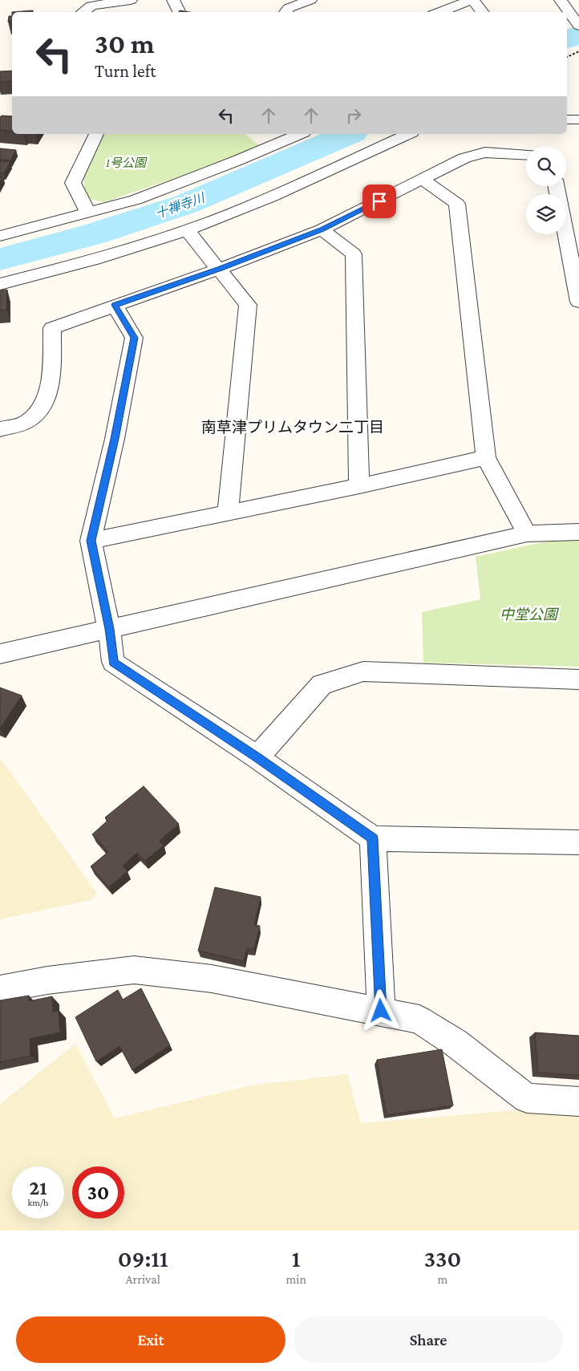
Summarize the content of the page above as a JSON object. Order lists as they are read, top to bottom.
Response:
{
  "districts": ["南草津プリムタウン二丁目"],
  "water": ["十禅寺川"],
  "parks": ["1号公園", "中堂公園"],
  "page": {
    "turn": ["30 m", "Turn left"],
    "speed": "21 km/h",
    "limit": "30",
    "eta": [
      "09:11",
      "Arrival",
      "1",
      "min",
      "330",
      "m"
    ],
    "buttons": ["Exit", "Share"]
  }
}
